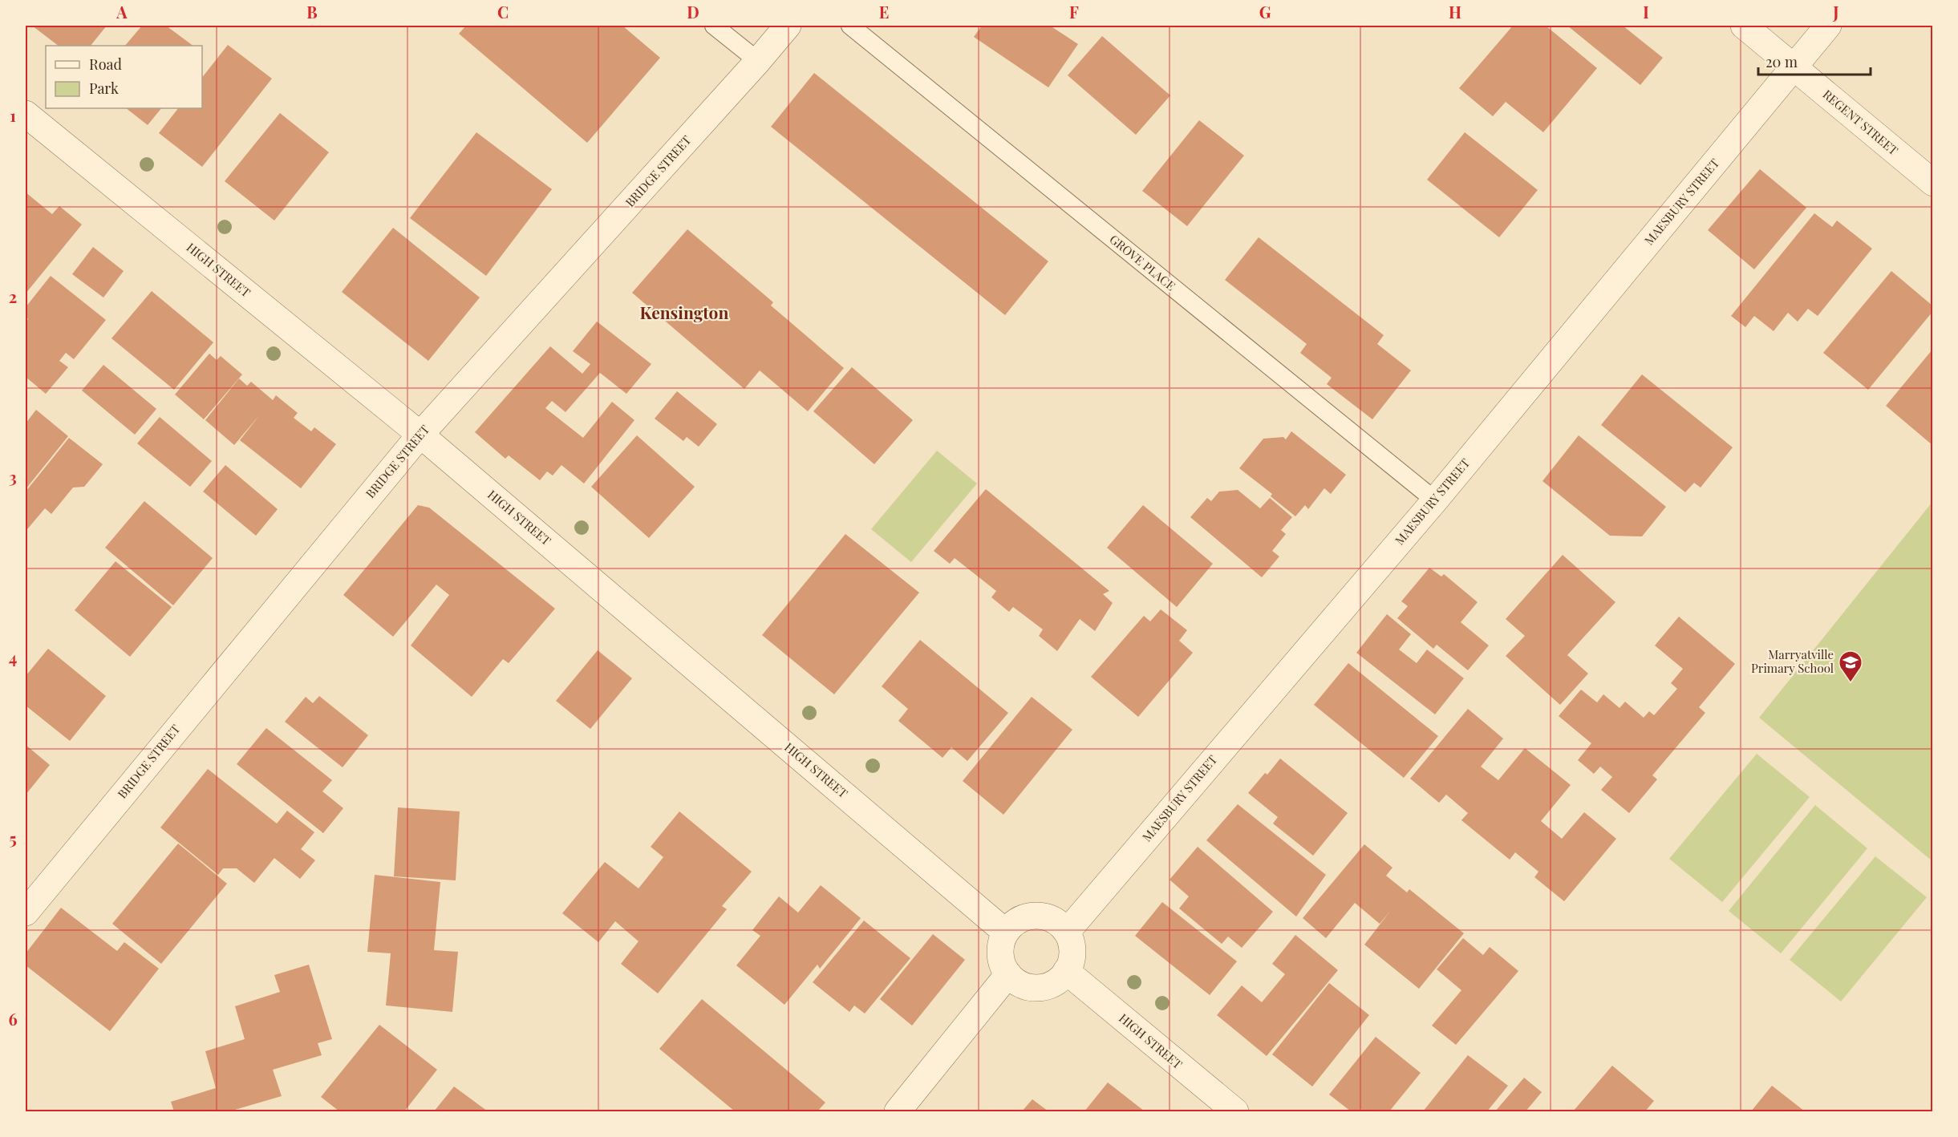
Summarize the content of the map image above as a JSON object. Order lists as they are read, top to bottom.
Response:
{
  "streets": {
    "street": [
      "REGENT STREET",
      "BRIDGE STREET",
      "MAESBURY STREET",
      "HIGH STREET"
    ],
    "lane": ["GROVE PLACE"]
  },
  "crossings": [
    ["REGENT STREET", "MAESBURY STREET"],
    ["BRIDGE STREET", "HIGH STREET"],
    ["MAESBURY STREET", "GROVE PLACE"],
    ["MAESBURY STREET", "HIGH STREET"]
  ],
  "districts": ["Kensington"],
  "places": {
    "school or university": ["Marryatville Primary School"]
  },
  "legend": ["Road", "Park"],
  "scale_bar": "20 m",
  "grid": {
    "columns": [
      "A",
      "B",
      "C",
      "D",
      "E",
      "F",
      "G",
      "H",
      "I",
      "J"
    ],
    "rows": [
      "1",
      "2",
      "3",
      "4",
      "5",
      "6"
    ]
  }
}
